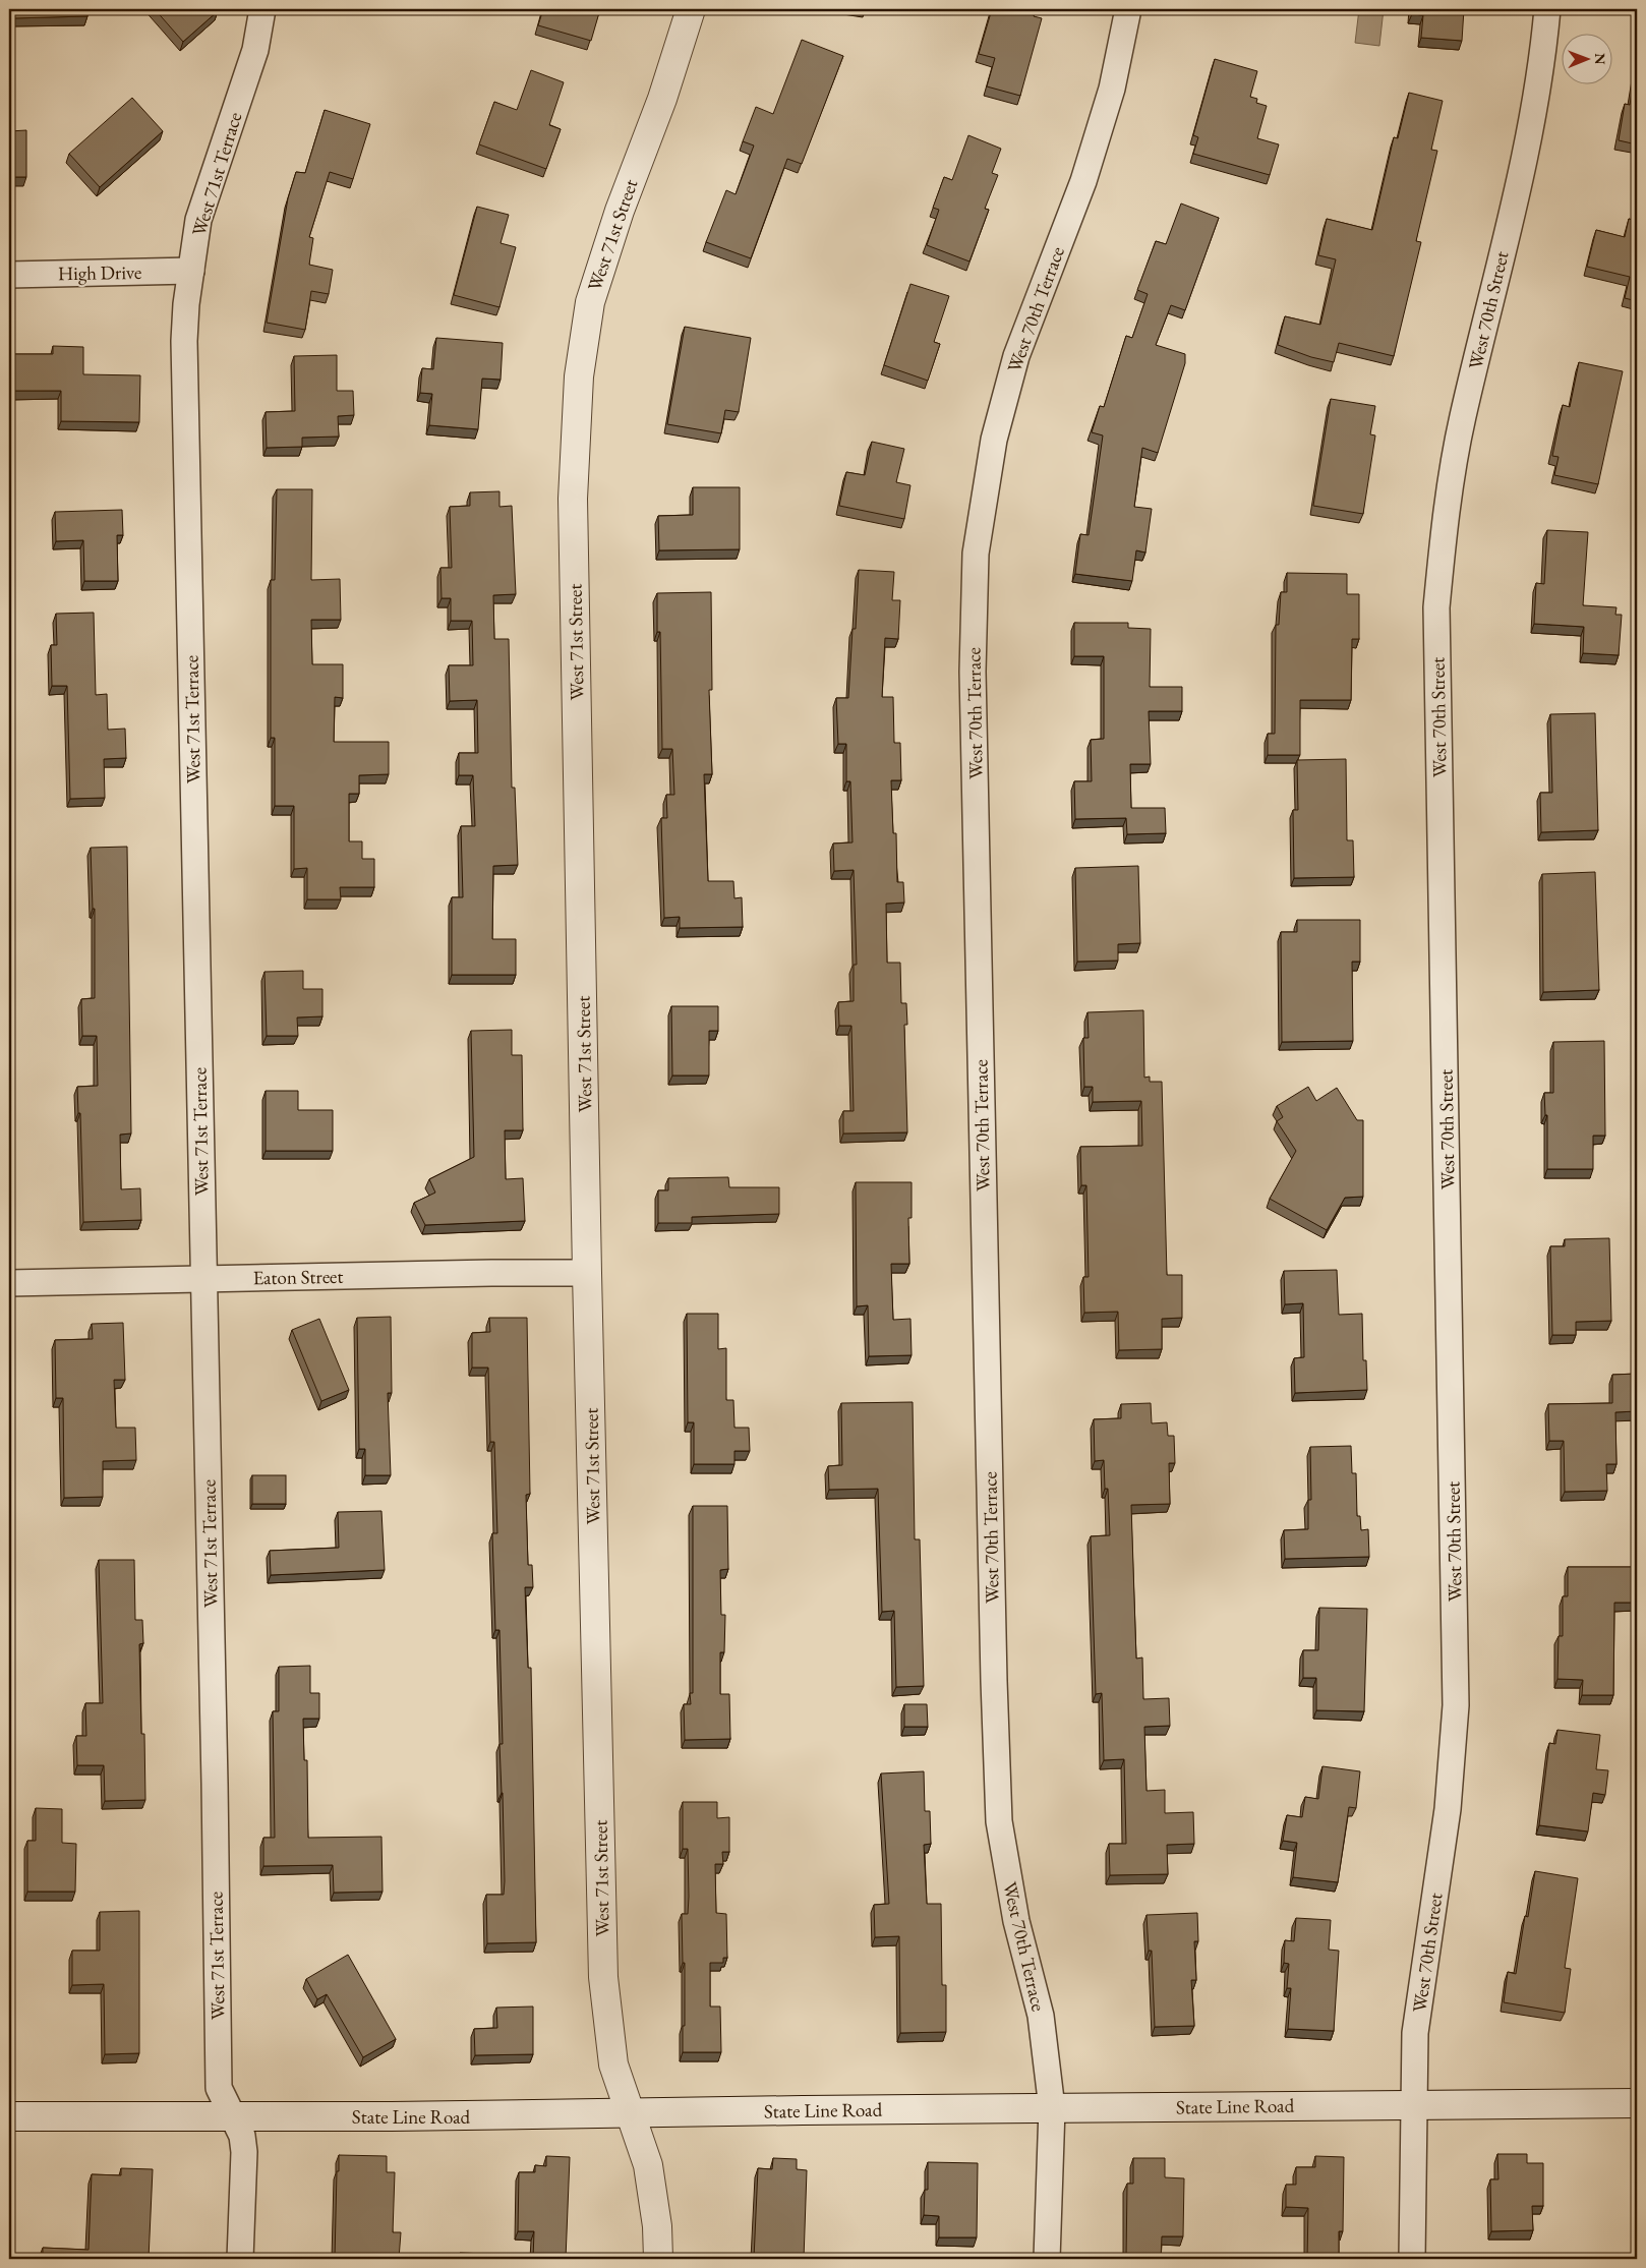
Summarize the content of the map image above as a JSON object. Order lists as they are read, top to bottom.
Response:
{
  "streets": {
    "street": [
      "West 71st Terrace",
      "West 71st Street",
      "High Drive",
      "West 70th Terrace",
      "West 70th Street",
      "Eaton Street",
      "State Line Road"
    ]
  },
  "crossings": [
    ["West 71st Terrace", "High Drive"],
    ["West 71st Terrace", "Eaton Street"],
    ["West 71st Terrace", "State Line Road"],
    ["West 71st Street", "Eaton Street"],
    ["West 71st Street", "State Line Road"],
    ["West 70th Terrace", "State Line Road"],
    ["West 70th Street", "State Line Road"]
  ],
  "north": "right"
}
